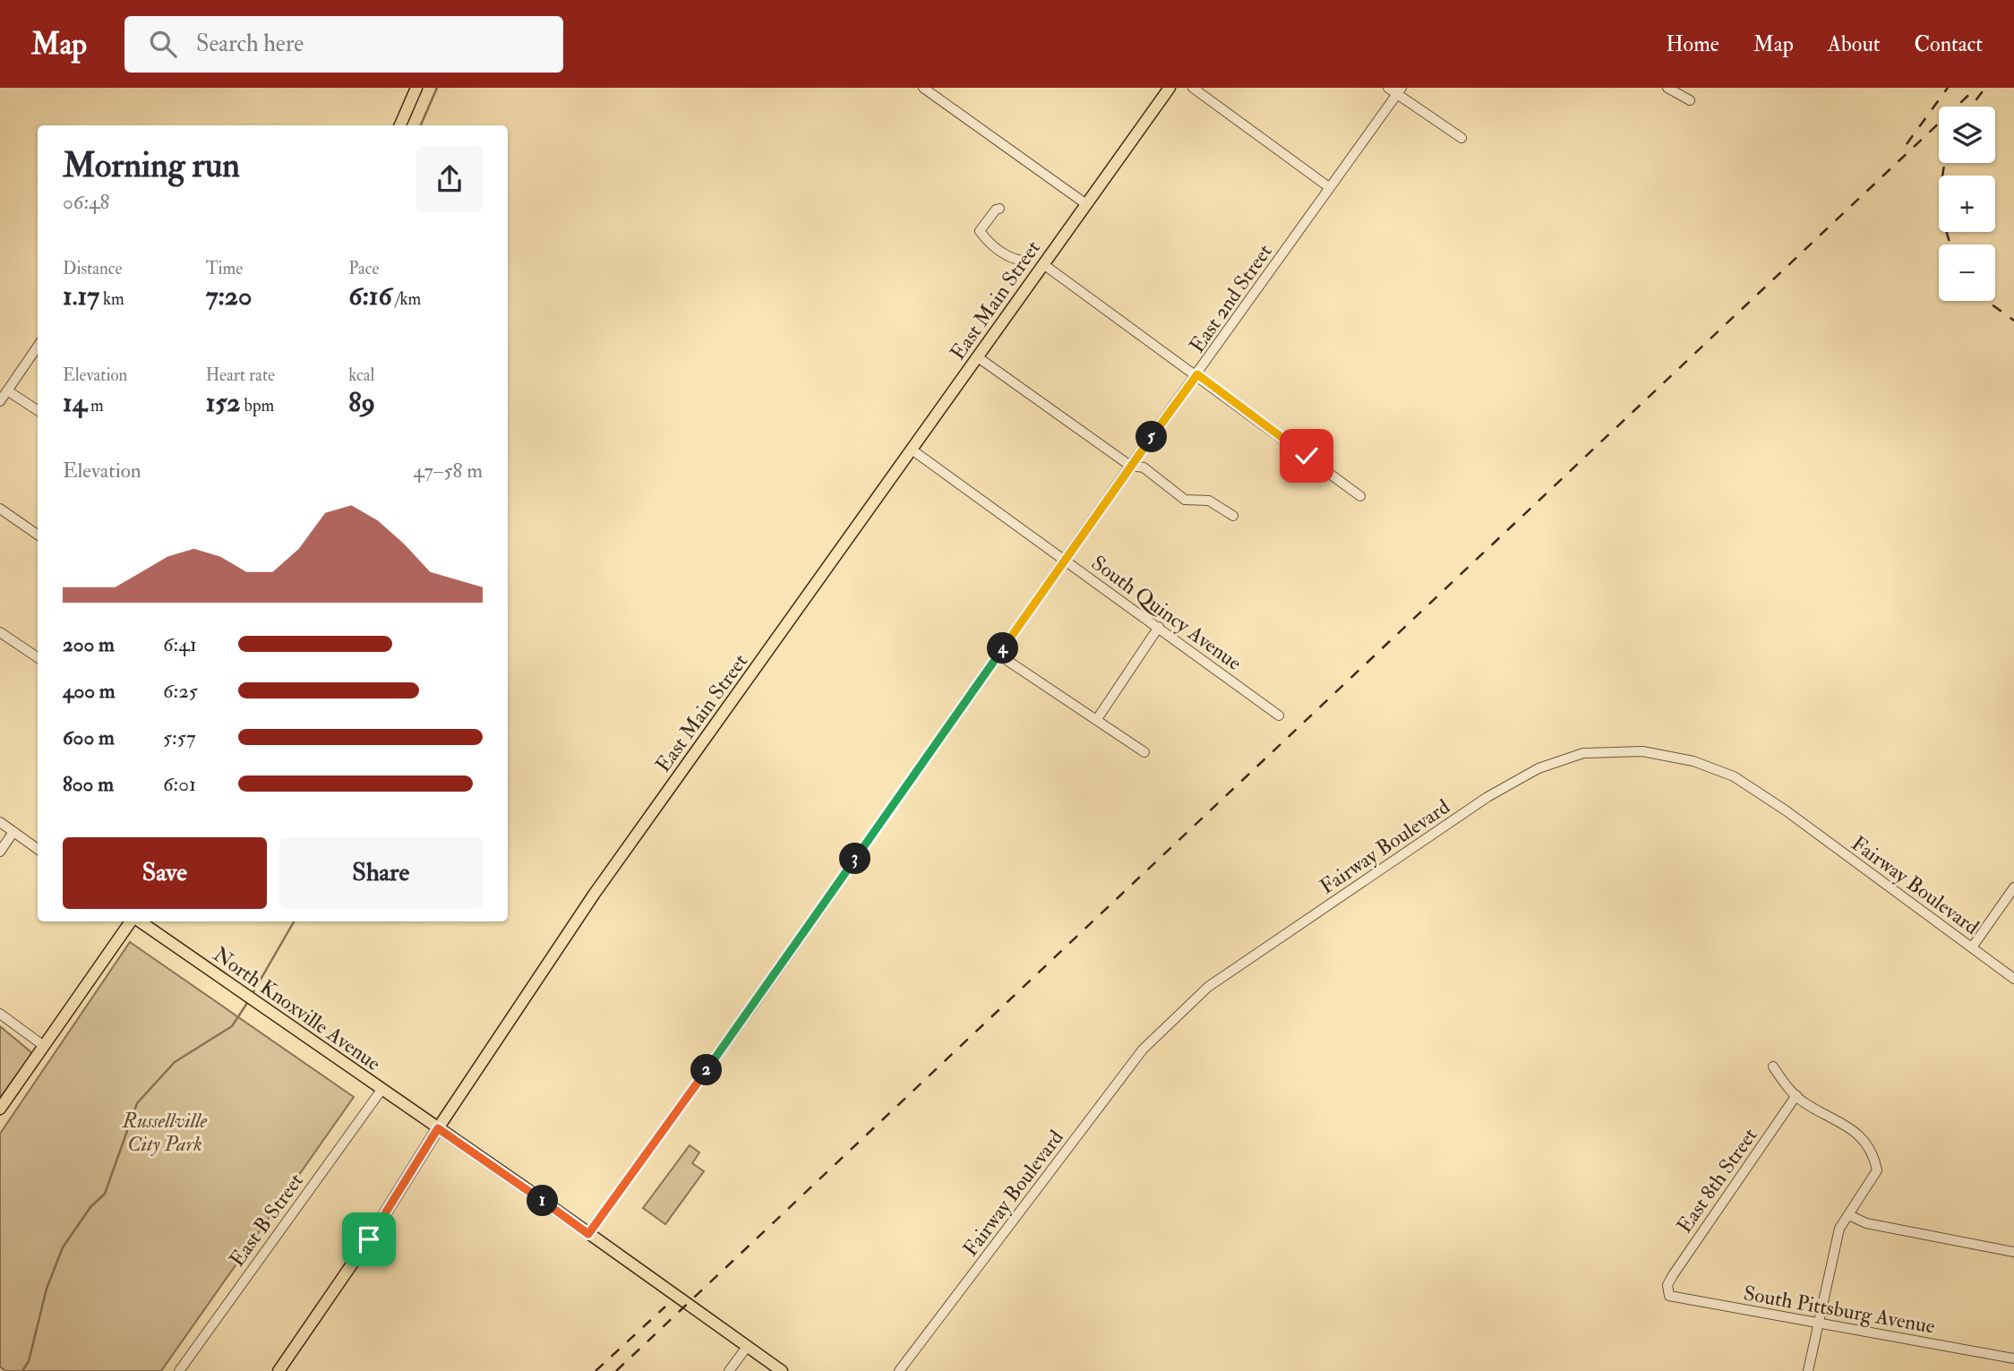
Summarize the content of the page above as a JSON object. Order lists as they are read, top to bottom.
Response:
{
  "streets": {
    "main road": ["East Main Street", "North Knoxville Avenue"],
    "street": [
      "East 2nd Street",
      "South Quincy Avenue",
      "Fairway Boulevard",
      "East 8th Street",
      "East B Street",
      "South Pittsburg Avenue"
    ]
  },
  "crossings": [
    ["East 2nd Street", "South Quincy Avenue"],
    ["East 2nd Street", "North Knoxville Avenue"],
    ["East Main Street", "South Quincy Avenue"],
    ["East Main Street", "North Knoxville Avenue"],
    ["North Knoxville Avenue", "East B Street"],
    ["East 8th Street", "South Pittsburg Avenue"]
  ],
  "parks": ["Russellville City Park"],
  "page": {
    "header": "Map",
    "search": "Search here",
    "nav": [
      "Home",
      "Map",
      "About",
      "Contact"
    ],
    "map_buttons": ["+", "−"],
    "heading": ["Morning run", "06:48"],
    "stats": [
      ["Distance", "1.17 km"],
      ["Time", "7:20"],
      ["Pace", "6:16 /km"],
      ["Elevation", "14 m"],
      ["Heart rate", "152 bpm"],
      ["kcal", "89"]
    ],
    "pins": [
      "5",
      "4",
      "3",
      "2",
      "1"
    ],
    "chart": ["Elevation", "47–58 m"],
    "list": [
      {
        "name": "200 m",
        "note": "6:41"
      },
      {
        "name": "400 m",
        "note": "6:25"
      },
      {
        "name": "600 m",
        "note": "5:57"
      },
      {
        "name": "800 m",
        "note": "6:01"
      }
    ],
    "buttons": ["Save", "Share"]
  }
}
